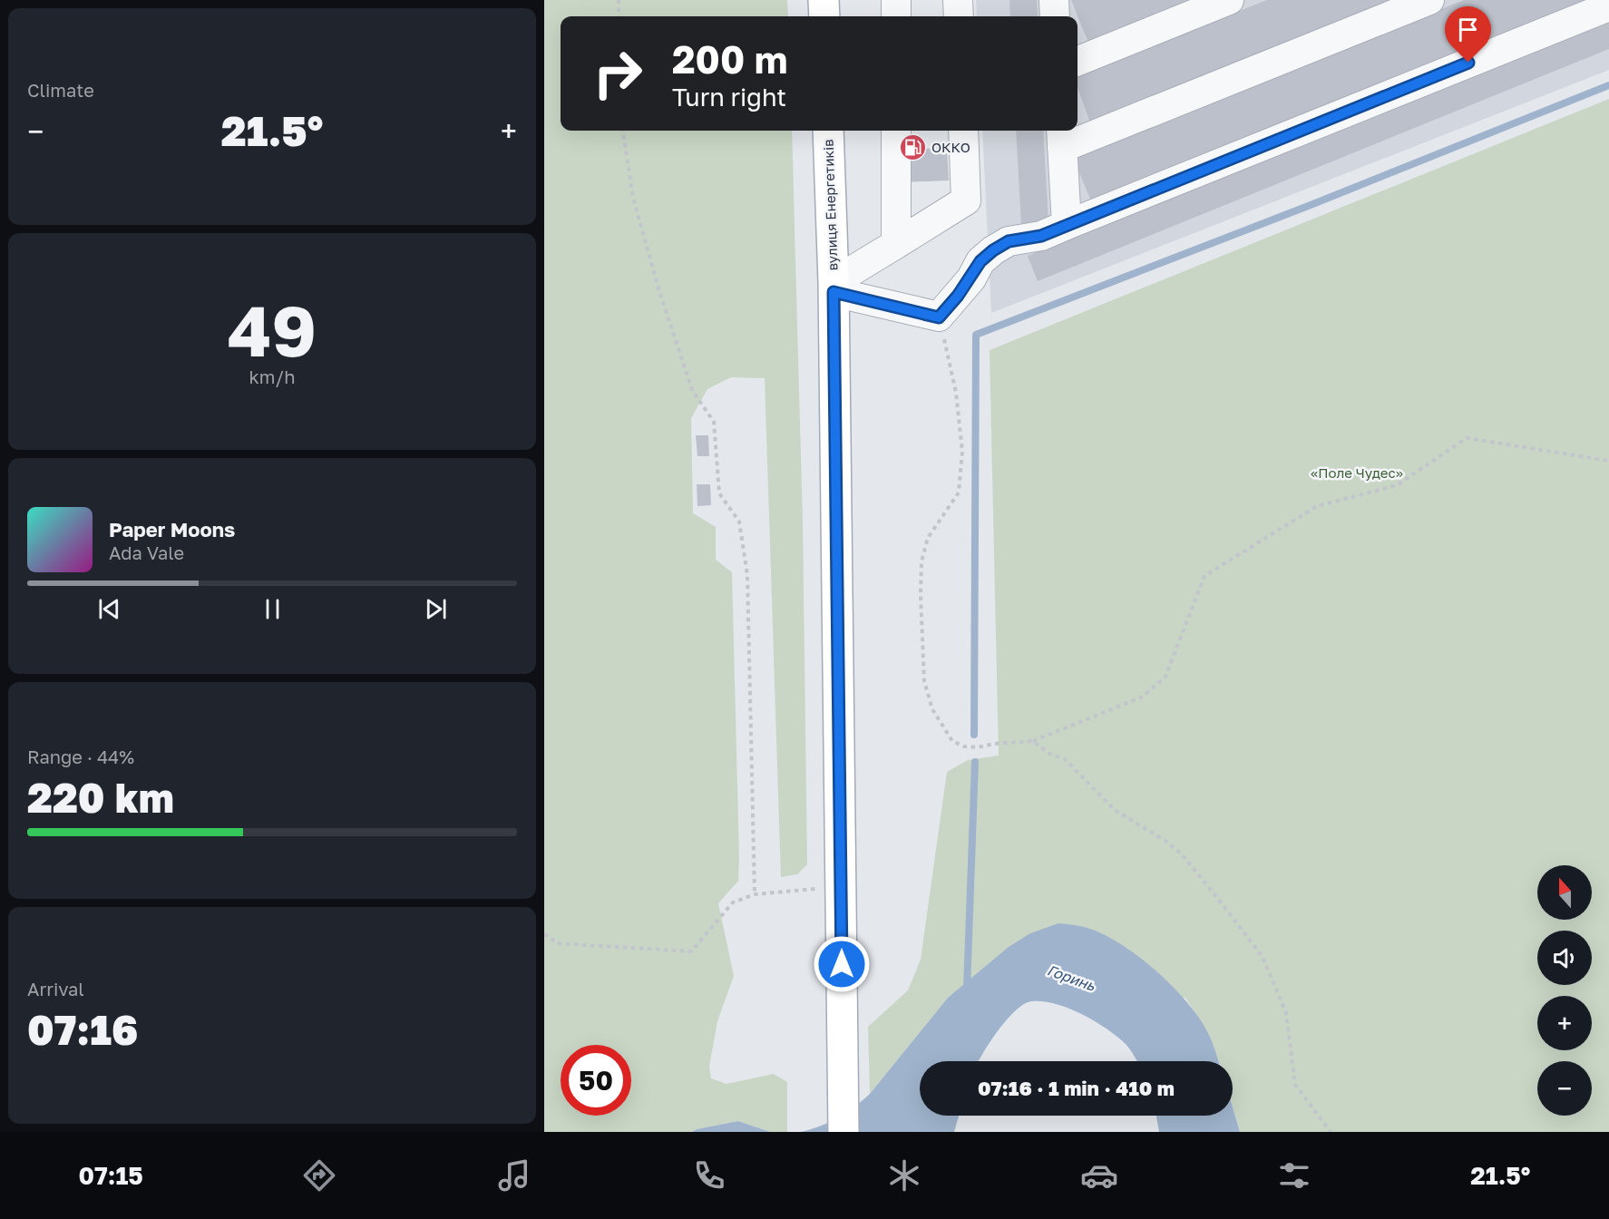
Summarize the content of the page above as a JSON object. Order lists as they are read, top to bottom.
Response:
{
  "streets": {
    "main road": ["вулиця Енергетиків"]
  },
  "water": ["Горинь"],
  "parks": ["«Поле Чудес»"],
  "places": {
    "fuel station": ["ОККО"]
  },
  "north": "top",
  "page": {
    "tile": [
      "Climate",
      ["49", "km/h"],
      ["Range · 44%", "220 km"],
      ["Arrival", "07:16"]
    ],
    "turn": ["200 m", "Turn right"],
    "heat": ["−", "21.5°", "+"],
    "song": ["Paper Moons", "Ada Vale"],
    "map_buttons": ["+", "−"],
    "limit": "50",
    "trip": "07:16 · 1 min · 410 m",
    "tabs": ["07:15", "21.5°"]
  }
}
